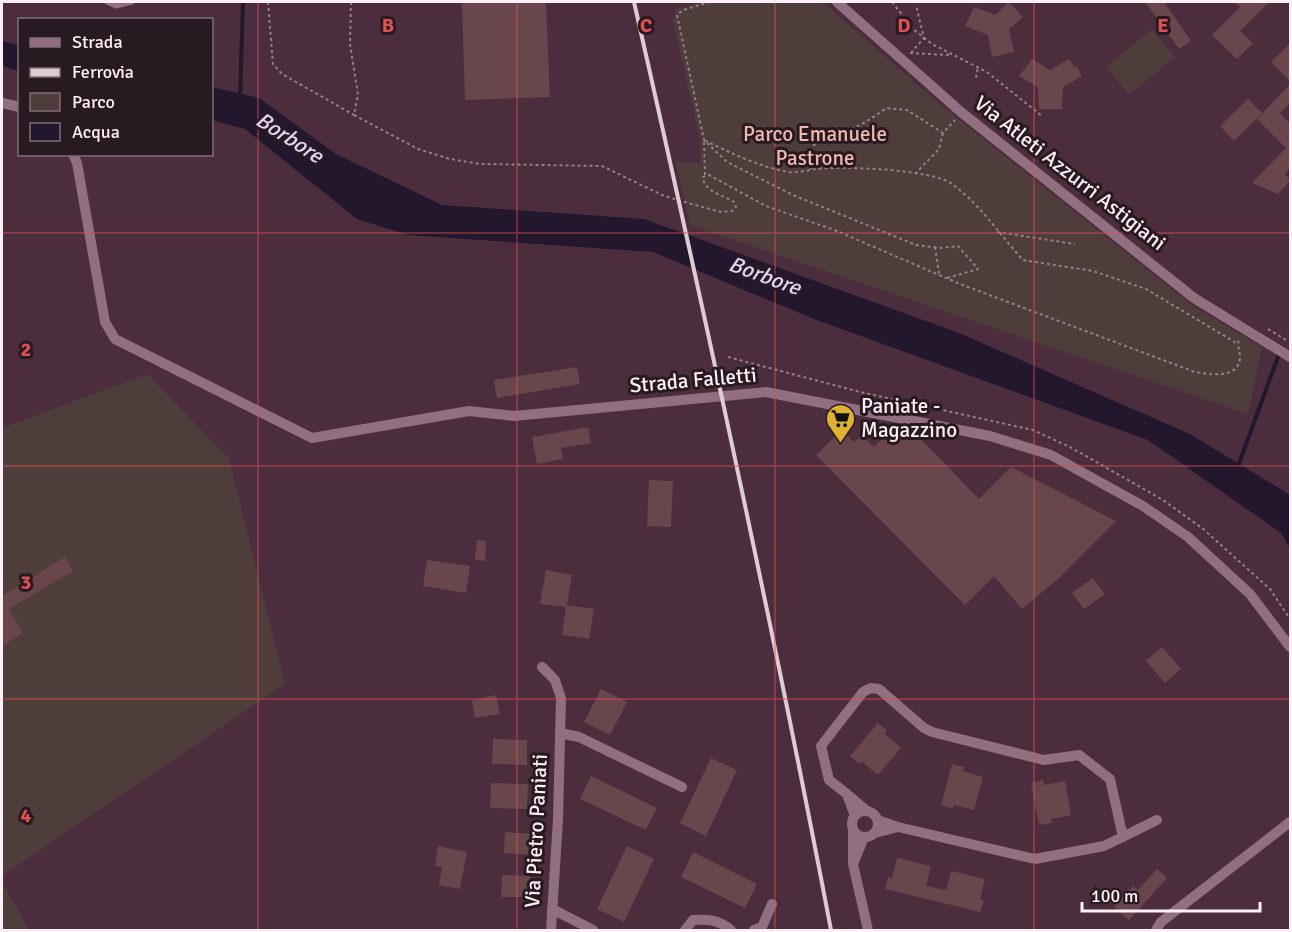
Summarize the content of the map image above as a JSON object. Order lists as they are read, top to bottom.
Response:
{
  "streets": {
    "street": ["Via Atleti Azzurri Astigiani", "Strada Falletti", "Via Pietro Paniati"]
  },
  "water": ["Borbore"],
  "parks": ["Parco Emanuele Pastrone"],
  "places": {
    "supermarket": ["Paniate - Magazzino"]
  },
  "legend": [
    "Strada",
    "Ferrovia",
    "Parco",
    "Acqua"
  ],
  "scale_bar": "100 m",
  "grid": {
    "columns": [
      "B",
      "C",
      "D",
      "E"
    ],
    "rows": ["2", "3", "4"]
  }
}
